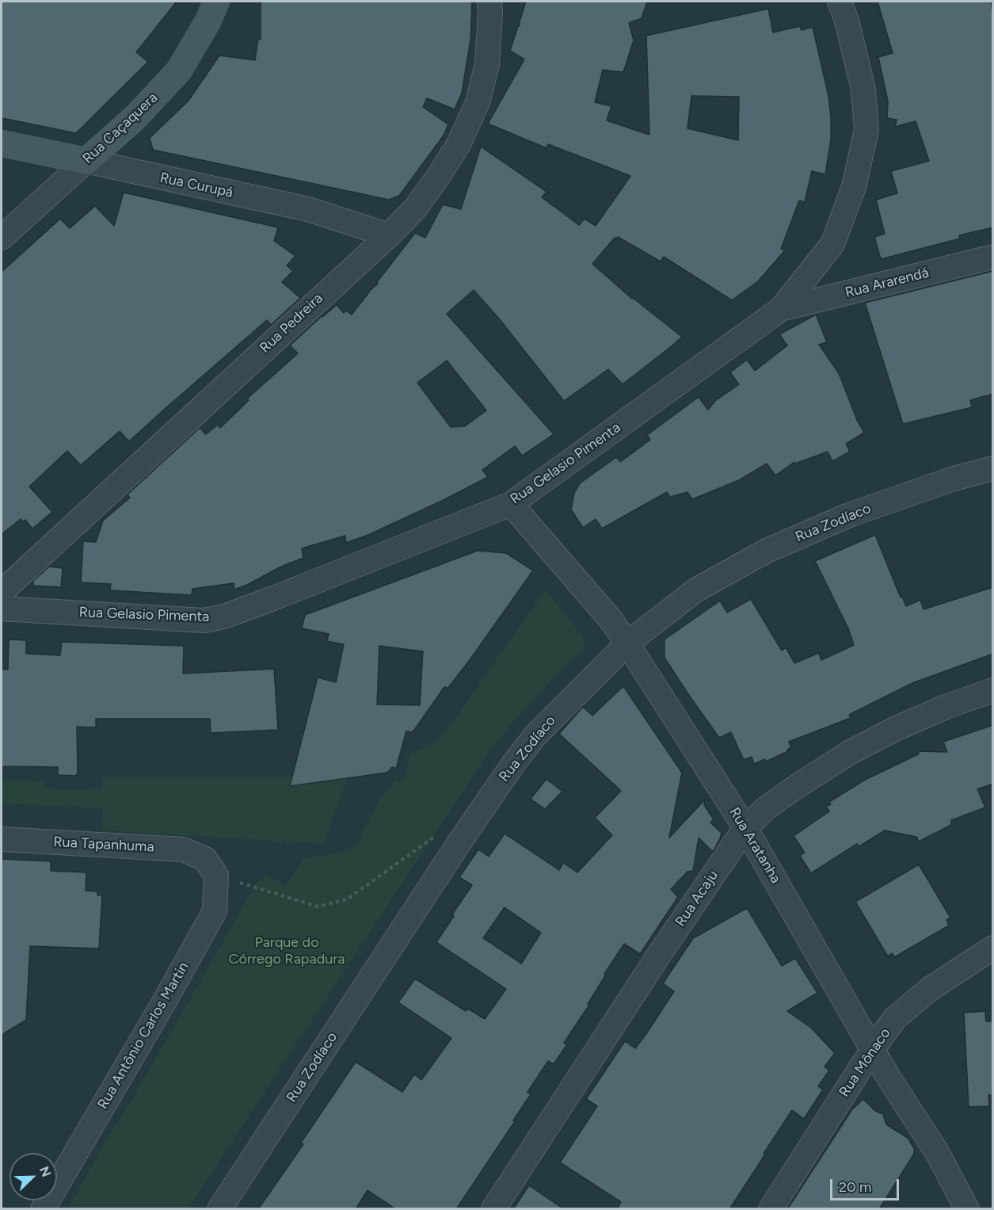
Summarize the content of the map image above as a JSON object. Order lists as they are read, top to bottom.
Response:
{
  "streets": {
    "street": [
      "Rua Caçaquera",
      "Rua Curupá",
      "Rua Ararendá",
      "Rua Pedreira",
      "Rua Gelasio Pimenta",
      "Rua Zodíaco",
      "Rua Tapanhuma",
      "Rua Aratanha",
      "Rua Acaju",
      "Rua Antônio Carlos Martin",
      "Rua Mônaco"
    ]
  },
  "crossings": [
    ["Rua Caçaquera", "Rua Curupá"],
    ["Rua Curupá", "Rua Pedreira"],
    ["Rua Ararendá", "Rua Gelasio Pimenta"],
    ["Rua Gelasio Pimenta", "Rua Aratanha"],
    ["Rua Zodíaco", "Rua Aratanha"],
    ["Rua Tapanhuma", "Rua Antônio Carlos Martin"],
    ["Rua Aratanha", "Rua Acaju"],
    ["Rua Aratanha", "Rua Mônaco"]
  ],
  "parks": ["Parque do Córrego Rapadura"],
  "scale_bar": "20 m",
  "north": "top right"
}
